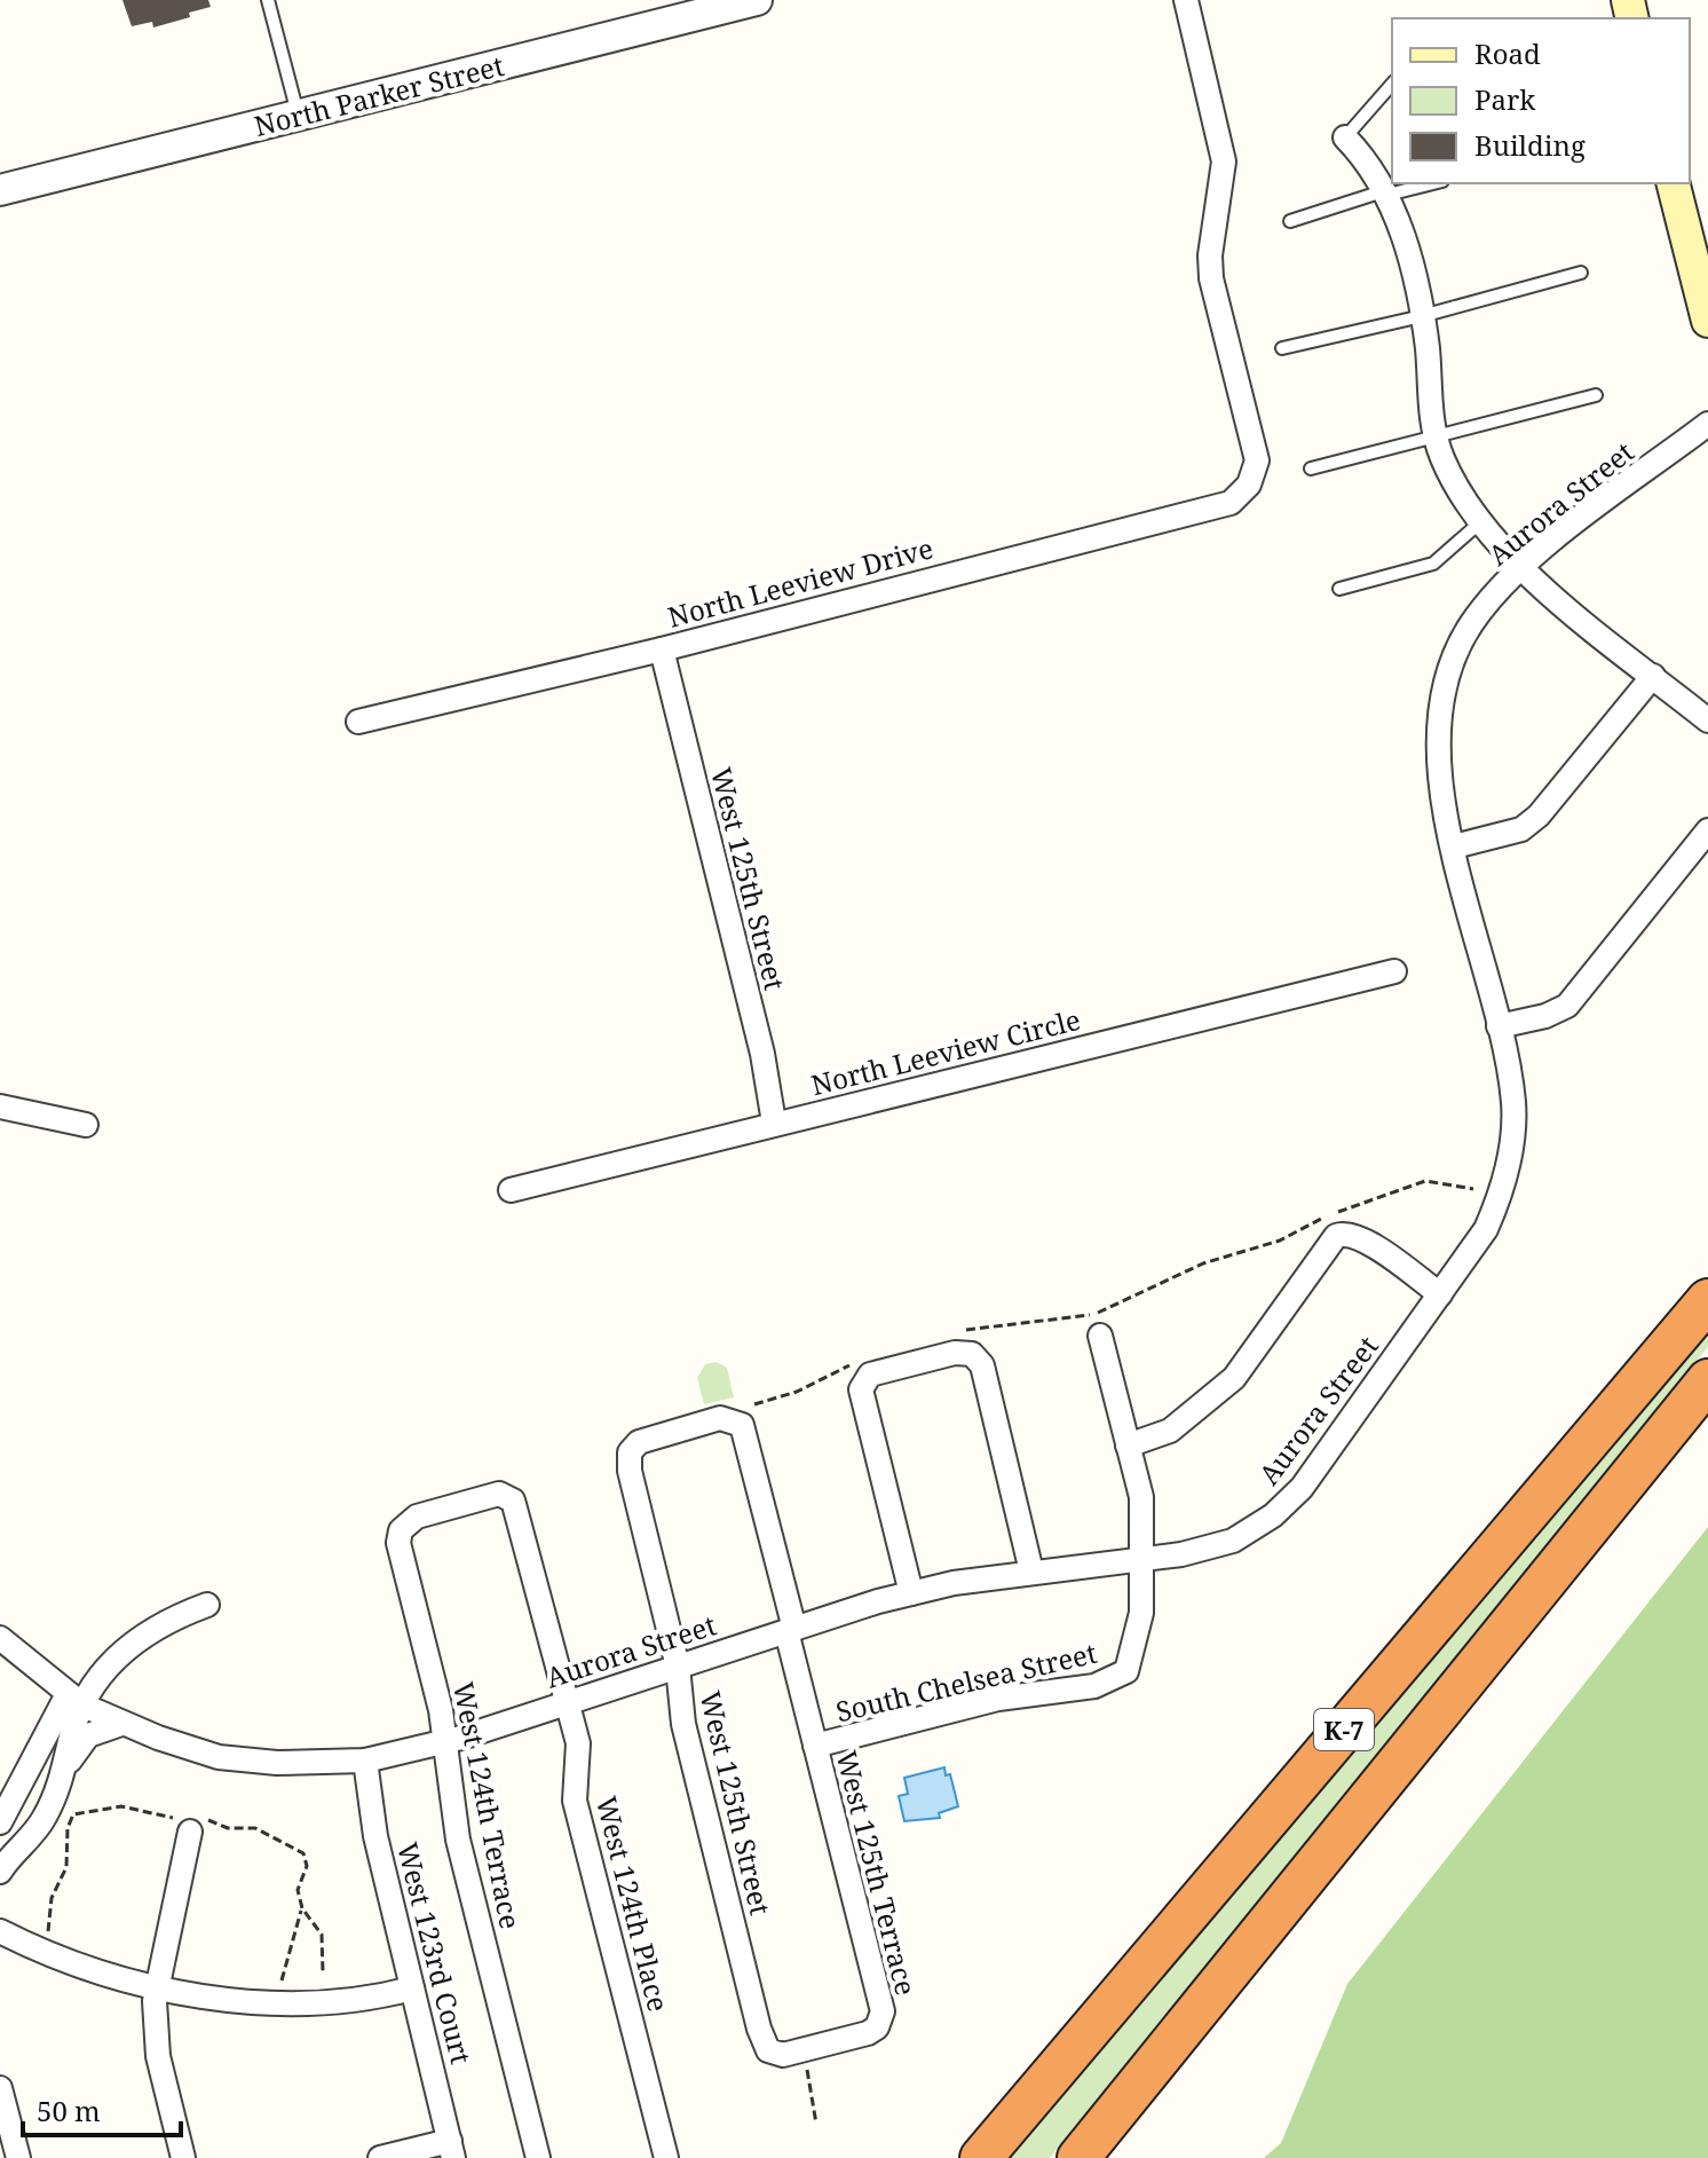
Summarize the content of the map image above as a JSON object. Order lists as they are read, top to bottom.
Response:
{
  "streets": {
    "highway": ["K-7"],
    "street": [
      "North Parker Street",
      "Aurora Street",
      "North Leeview Drive",
      "West 125th Street",
      "North Leeview Circle",
      "South Chelsea Street",
      "West 124th Terrace",
      "West 125th Terrace",
      "West 124th Place",
      "West 123rd Court"
    ]
  },
  "crossings": [
    ["Aurora Street", "West 125th Street"],
    ["Aurora Street", "South Chelsea Street"],
    ["Aurora Street", "West 124th Terrace"],
    ["Aurora Street", "West 125th Terrace"],
    ["Aurora Street", "West 124th Place"],
    ["Aurora Street", "West 123rd Court"],
    ["North Leeview Drive", "West 125th Street"],
    ["West 125th Street", "North Leeview Circle"],
    ["West 125th Street", "West 125th Terrace"],
    ["South Chelsea Street", "West 125th Terrace"],
    ["West 124th Terrace", "West 124th Place"]
  ],
  "legend": ["Road", "Park", "Building"],
  "scale_bar": "50 m"
}
